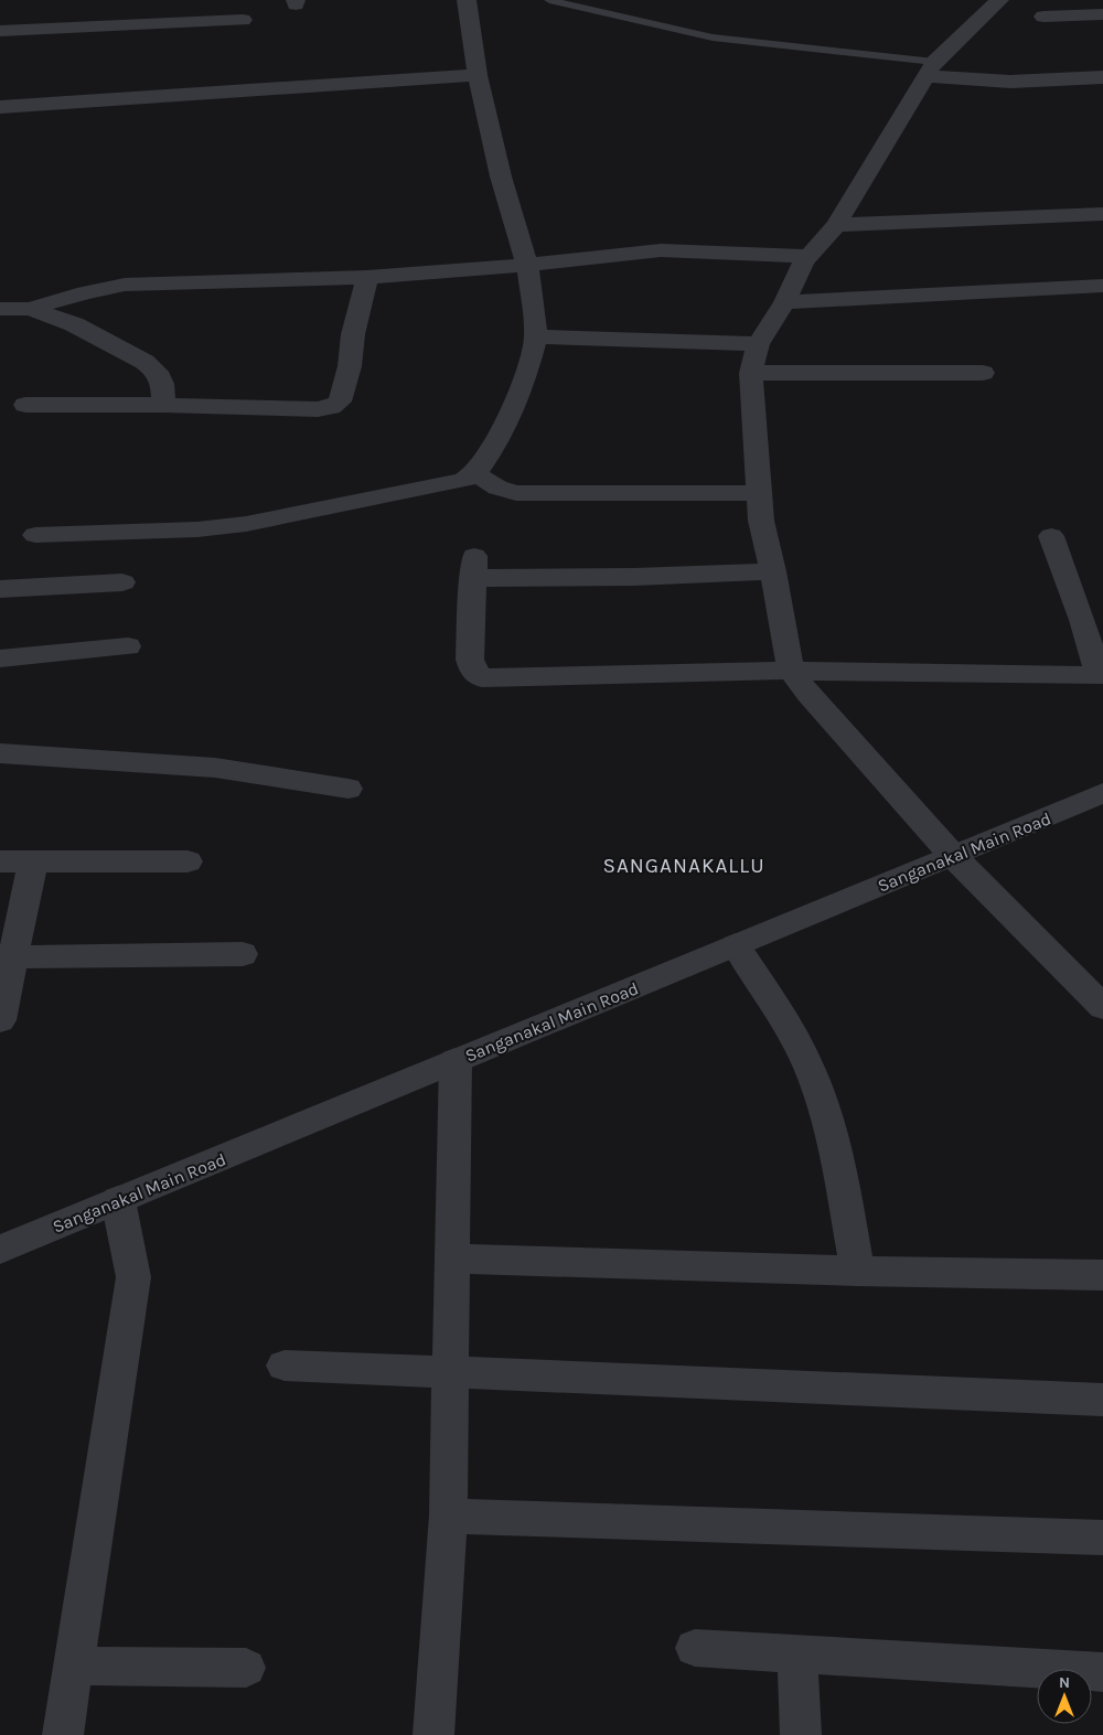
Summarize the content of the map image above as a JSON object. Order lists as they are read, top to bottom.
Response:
{
  "streets": {
    "street": ["Sanganakal Main Road"]
  },
  "districts": ["SANGANAKALLU"],
  "north": "top"
}
